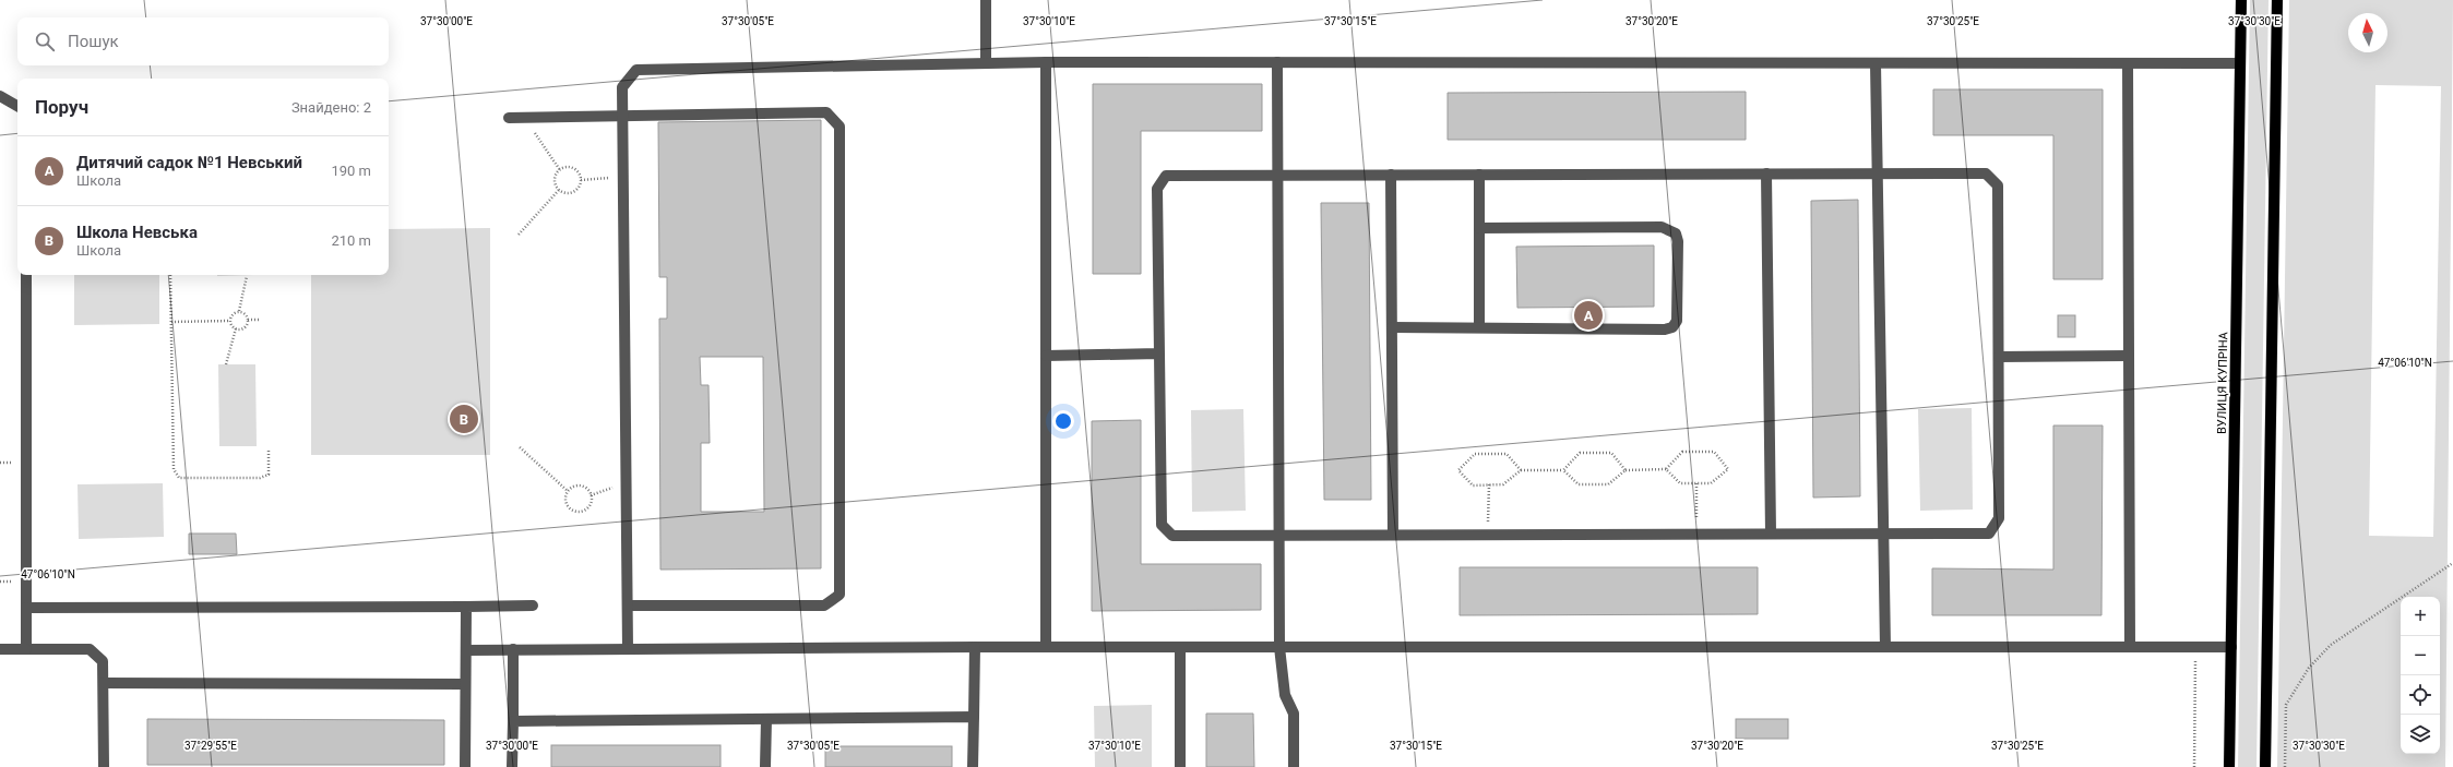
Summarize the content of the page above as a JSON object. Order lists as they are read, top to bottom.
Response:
{
  "streets": {
    "main road": ["ВУЛИЦЯ КУПРІНА"]
  },
  "north": "top",
  "page": {
    "search": "Пошук",
    "heading": ["Поруч", "Знайдено: 2"],
    "list": [
      {
        "mark": "A",
        "name": "Дитячий садок №1 Невський",
        "note": "Школа",
        "value": "190 m"
      },
      {
        "mark": "B",
        "name": "Школа Невська",
        "note": "Школа",
        "value": "210 m"
      }
    ],
    "pins": ["A", "B"],
    "map_buttons": ["+", "−"]
  },
  "coordinates": [
    "37°30'00\"E",
    "37°30'05\"E",
    "37°30'10\"E",
    "37°30'15\"E",
    "37°30'20\"E",
    "37°30'25\"E",
    "37°30'30\"E",
    "47°06'10\"N",
    "37°29'55\"E"
  ]
}
